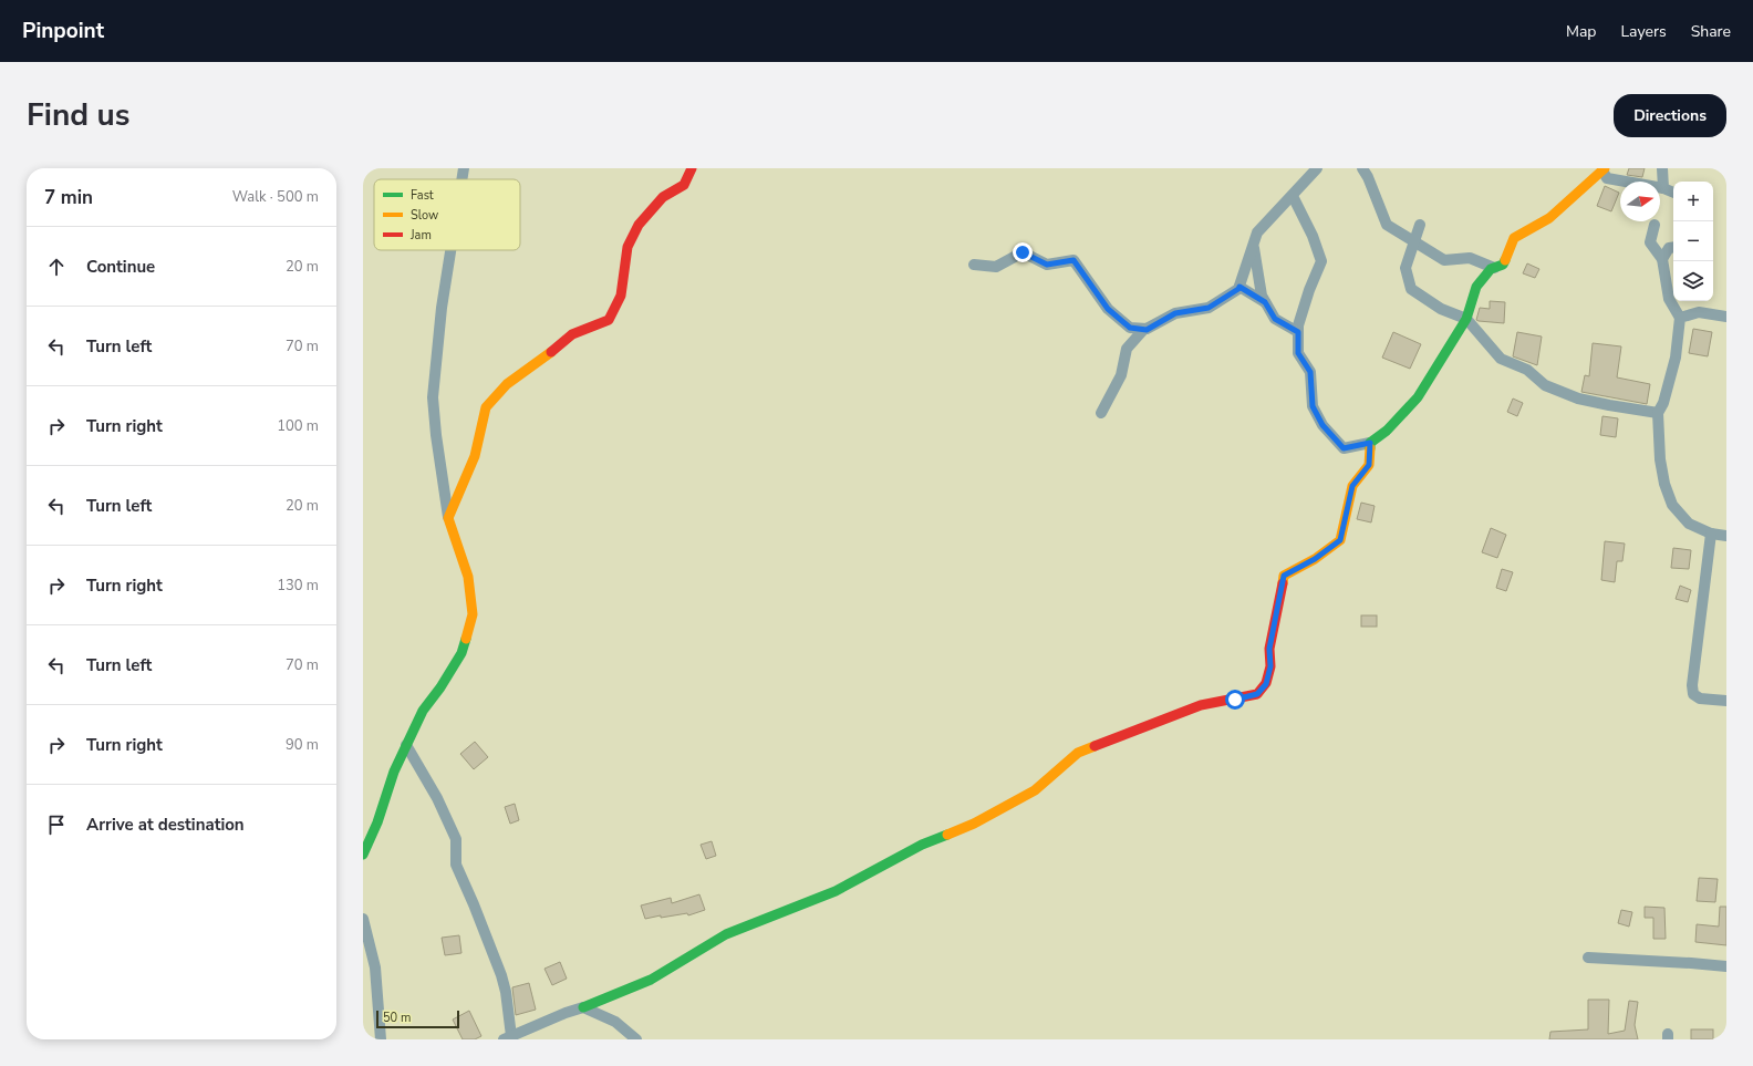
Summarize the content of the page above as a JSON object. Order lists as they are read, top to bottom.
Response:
{
  "legend": ["Fast", "Slow", "Jam"],
  "scale_bar": "50 m",
  "north": "right",
  "page": {
    "header": "Pinpoint",
    "nav": ["Map", "Layers", "Share"],
    "title": "Find us",
    "buttons": "Directions",
    "heading": ["7 min", "Walk · 500 m"],
    "map_buttons": ["+", "−"],
    "list": [
      ["Continue", "20 m"],
      ["Turn left", "70 m"],
      ["Turn right", "100 m"],
      ["Turn left", "20 m"],
      ["Turn right", "130 m"],
      ["Turn left", "70 m"],
      ["Turn right", "90 m"],
      "Arrive at destination"
    ],
    "scale": "50 m"
  }
}
